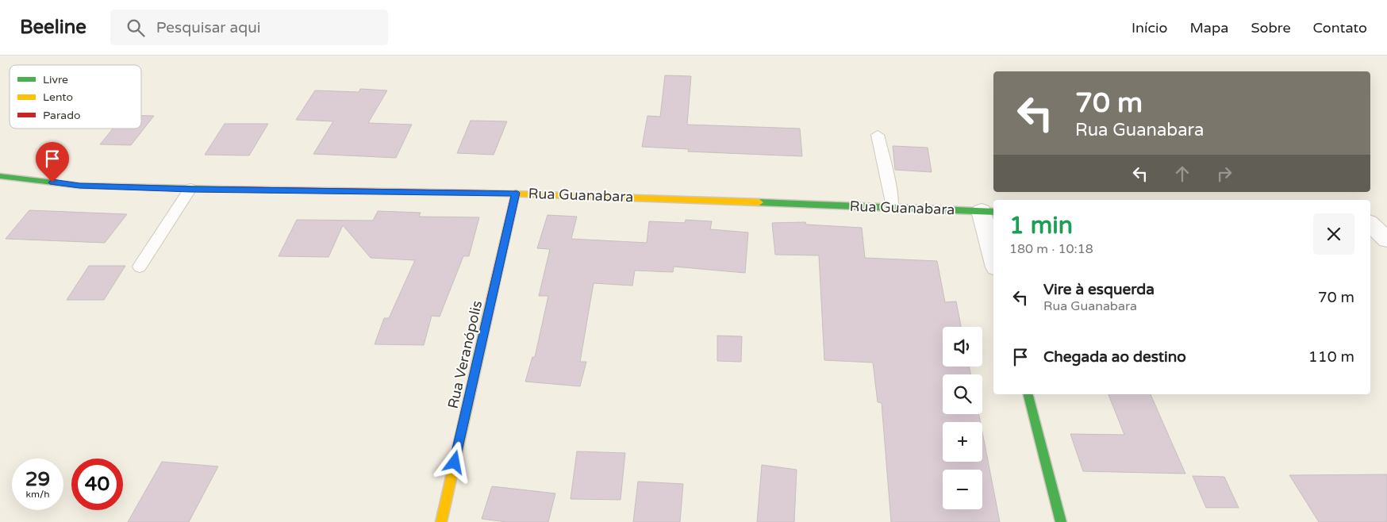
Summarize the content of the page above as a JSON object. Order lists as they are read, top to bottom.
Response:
{
  "streets": {
    "street": ["Rua Guanabara", "Rua Veranópolis"]
  },
  "crossings": [
    ["Rua Guanabara", "Rua Veranópolis"]
  ],
  "legend": ["Livre", "Lento", "Parado"],
  "page": {
    "header": "Beeline",
    "search": "Pesquisar aqui",
    "nav": [
      "Início",
      "Mapa",
      "Sobre",
      "Contato"
    ],
    "turn": ["70 m", "Rua Guanabara"],
    "heading": ["1 min", "180 m · 10:18"],
    "list": [
      {
        "name": "Vire à esquerda",
        "note": "Rua Guanabara",
        "value": "70 m"
      },
      {
        "name": "Chegada ao destino",
        "value": "110 m"
      }
    ],
    "map_buttons": ["+", "−"],
    "speed": "29 km/h",
    "limit": "40"
  }
}
